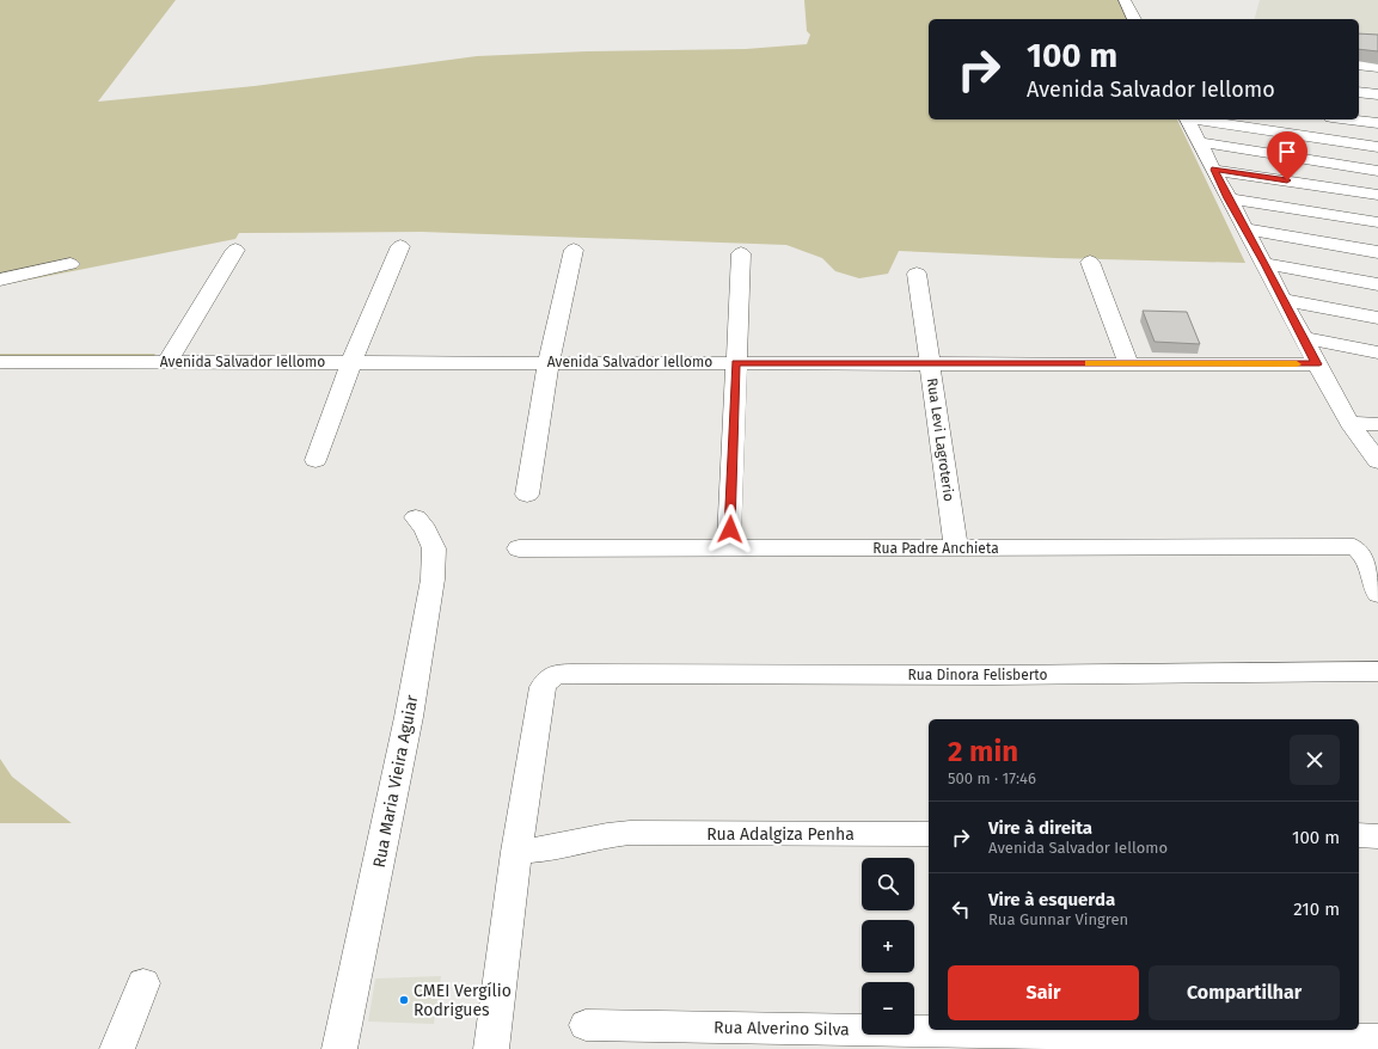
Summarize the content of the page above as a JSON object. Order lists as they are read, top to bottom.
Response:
{
  "streets": {
    "street": [
      "Avenida Salvador Iellomo",
      "Rua Levi Lagroterio",
      "Rua Padre Anchieta",
      "Rua Dinora Felisberto",
      "Rua Maria Vieira Aguiar",
      "Rua Adalgiza Penha",
      "Rua Alverino Silva"
    ]
  },
  "crossings": [
    ["Avenida Salvador Iellomo", "Rua Levi Lagroterio"],
    ["Rua Levi Lagroterio", "Rua Padre Anchieta"],
    ["Rua Dinora Felisberto", "Rua Adalgiza Penha"]
  ],
  "places": ["CMEI Vergílio Rodrigues"],
  "page": {
    "turn": ["100 m", "Avenida Salvador Iellomo"],
    "heading": ["2 min", "500 m · 17:46"],
    "list": [
      {
        "name": "Vire à direita",
        "note": "Avenida Salvador Iellomo",
        "value": "100 m"
      },
      {
        "name": "Vire à esquerda",
        "note": "Rua Gunnar Vingren",
        "value": "210 m"
      }
    ],
    "map_buttons": ["+", "−"],
    "buttons": ["Sair", "Compartilhar"]
  }
}
